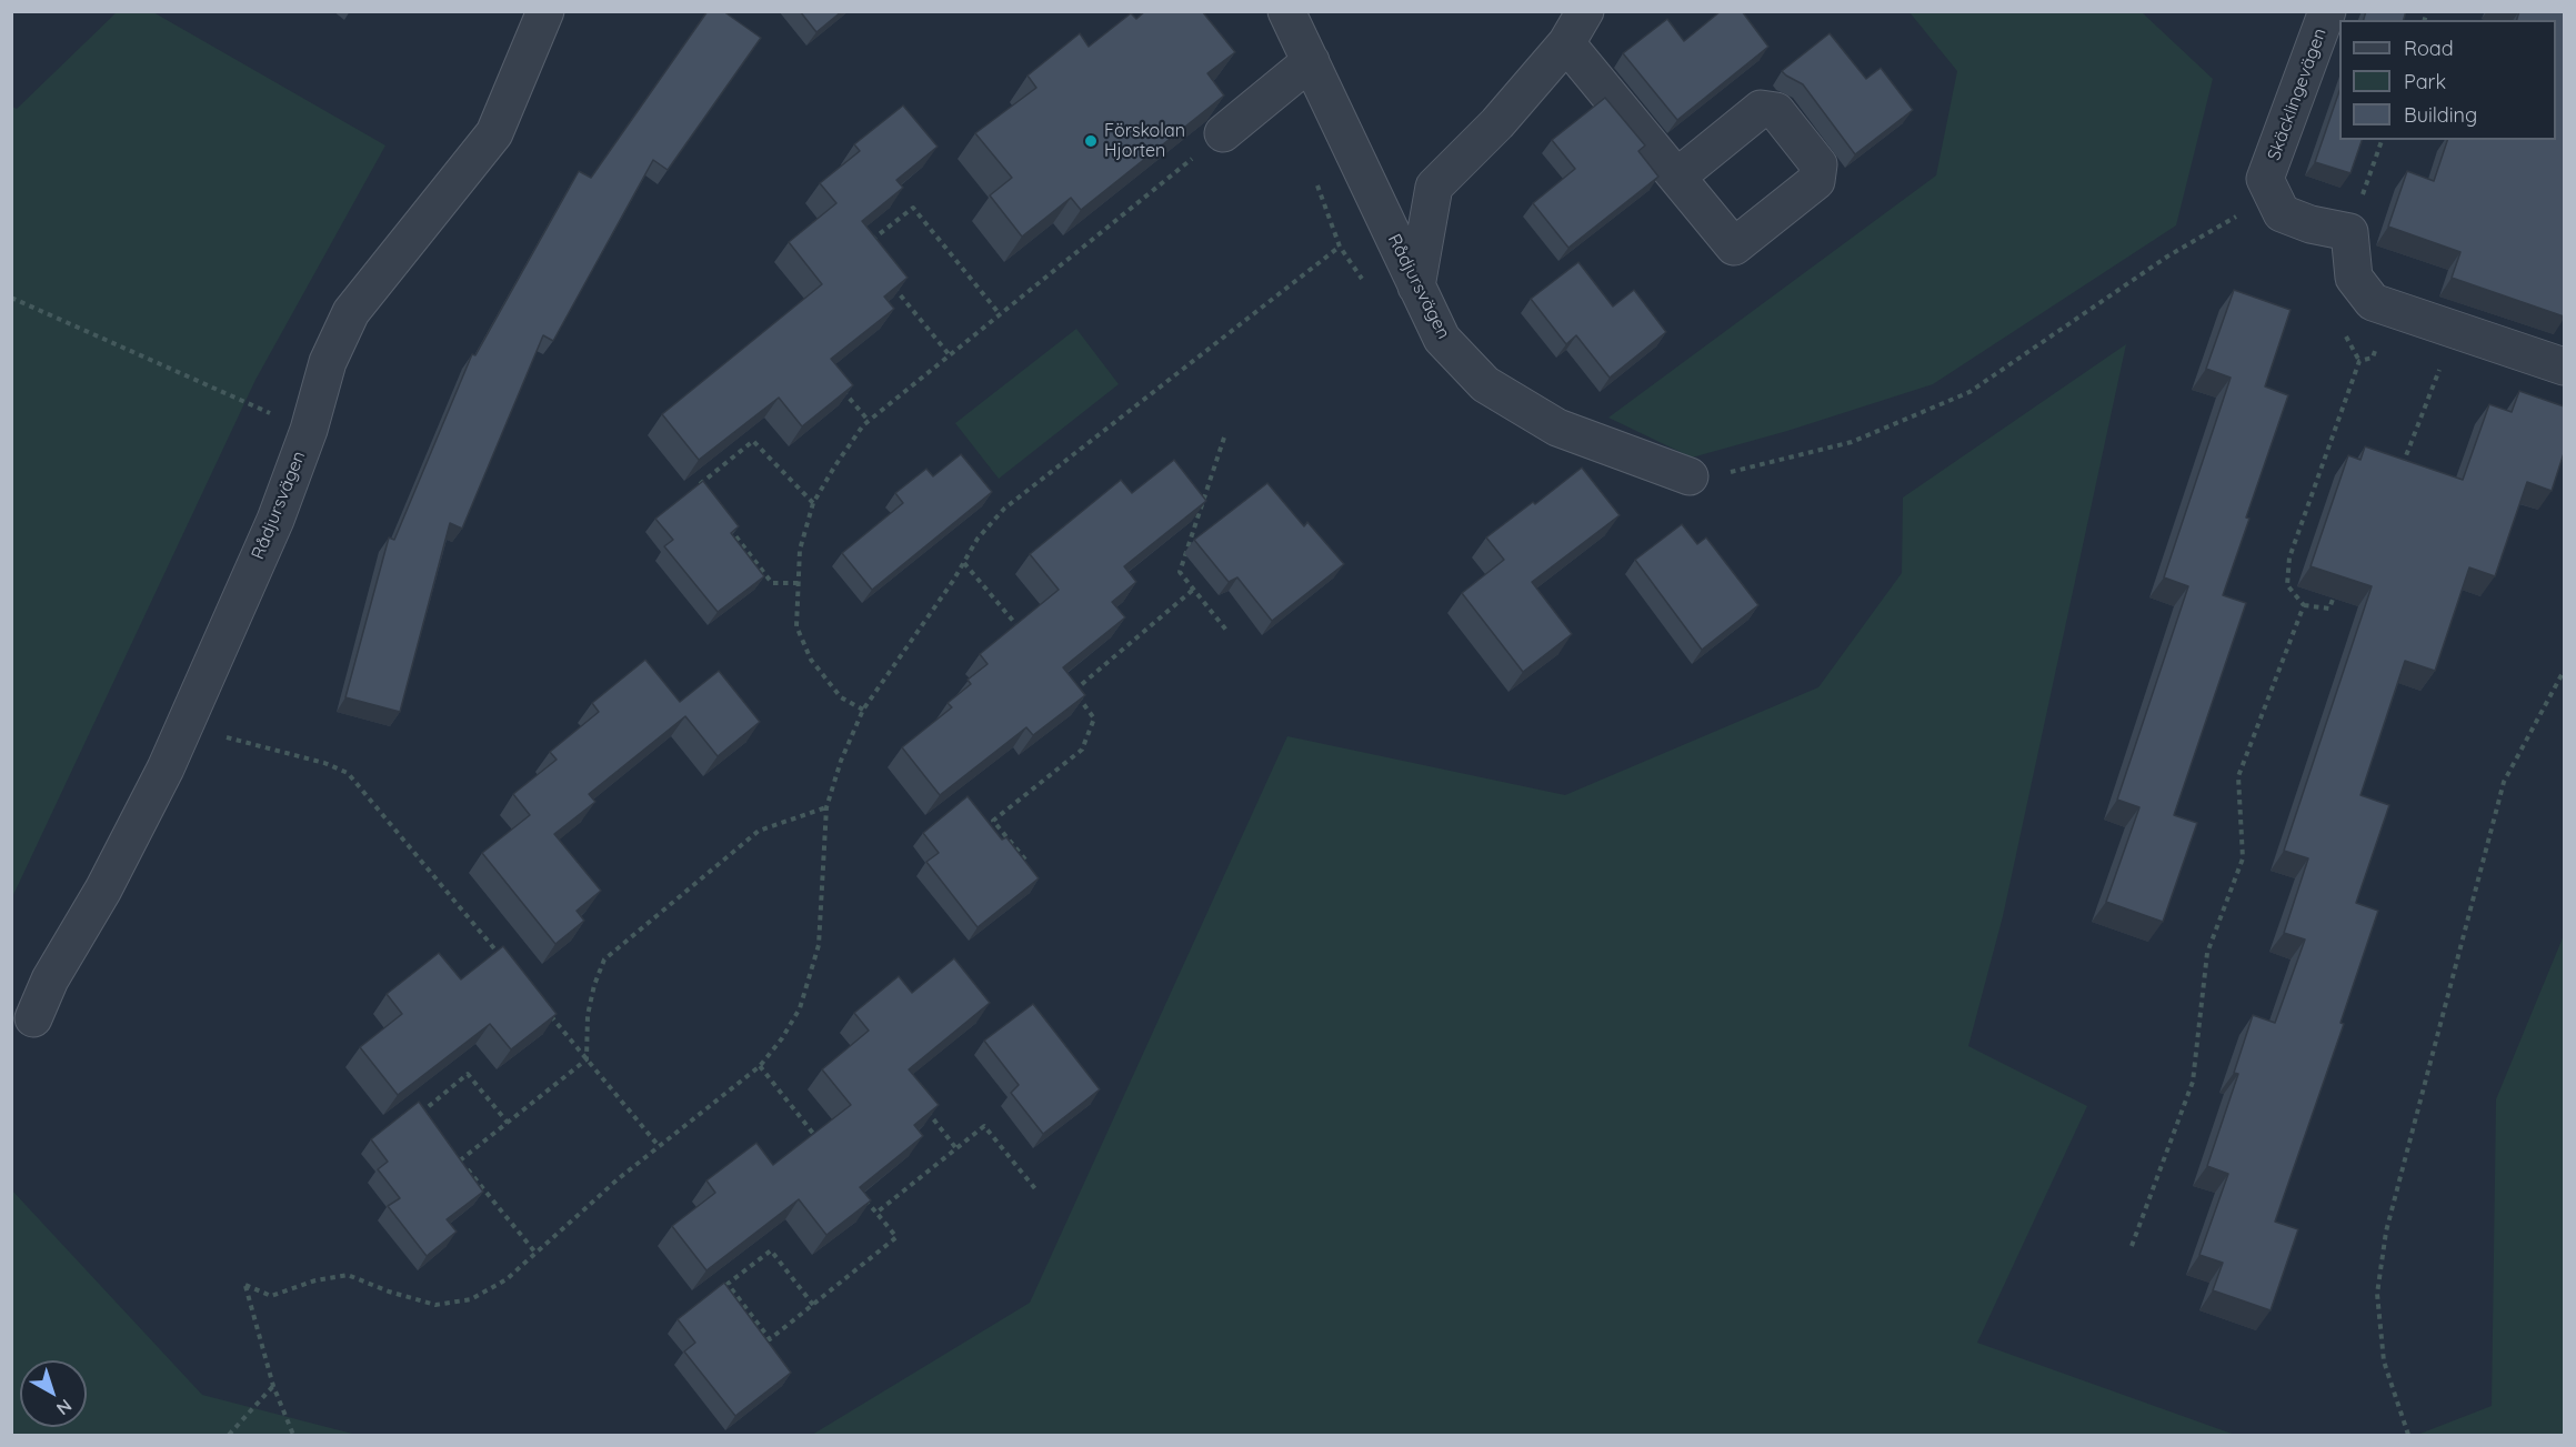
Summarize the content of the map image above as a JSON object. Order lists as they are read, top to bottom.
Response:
{
  "streets": {
    "street": ["Skäcklingevägen", "Rådjursvägen"]
  },
  "places": ["Förskolan Hjorten"],
  "legend": ["Road", "Park", "Building"],
  "north": "bottom right"
}
